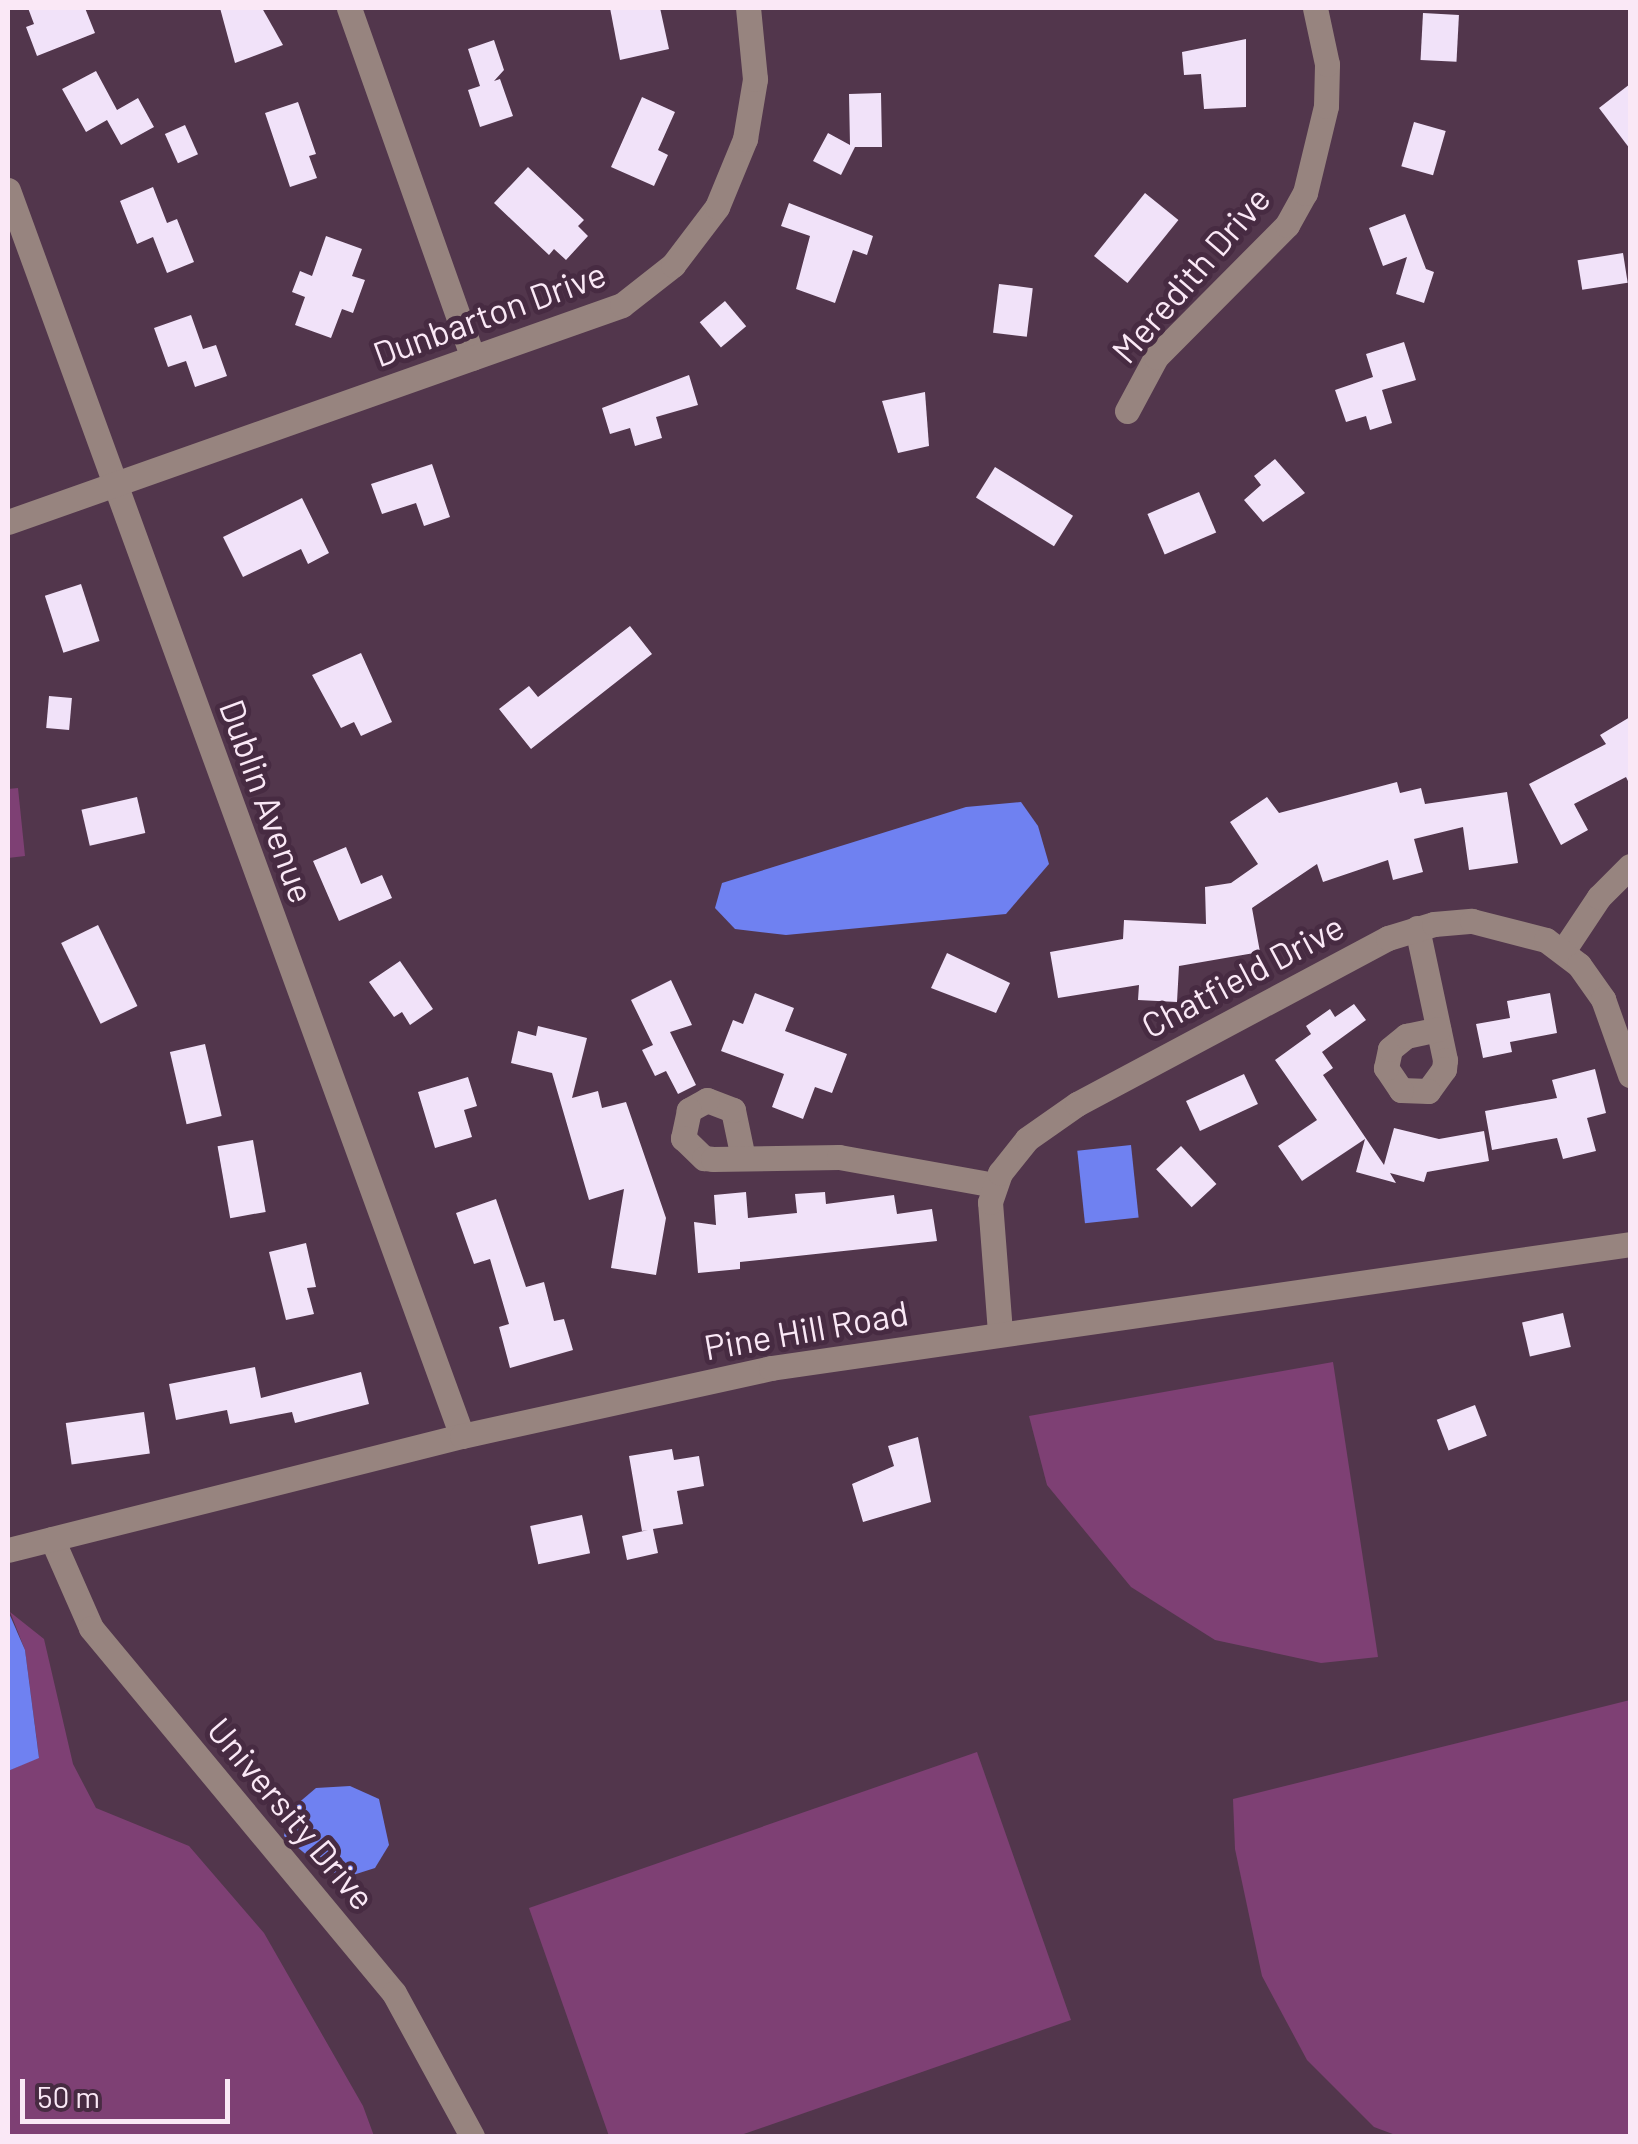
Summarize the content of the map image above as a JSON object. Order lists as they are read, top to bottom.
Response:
{
  "streets": {
    "street": [
      "Meredith Drive",
      "Dunbarton Drive",
      "Dublin Avenue",
      "Chatfield Drive",
      "Pine Hill Road",
      "University Drive"
    ]
  },
  "crossings": [
    ["Dunbarton Drive", "Dublin Avenue"],
    ["Dublin Avenue", "Pine Hill Road"],
    ["Pine Hill Road", "University Drive"]
  ],
  "scale_bar": "50 m"
}
